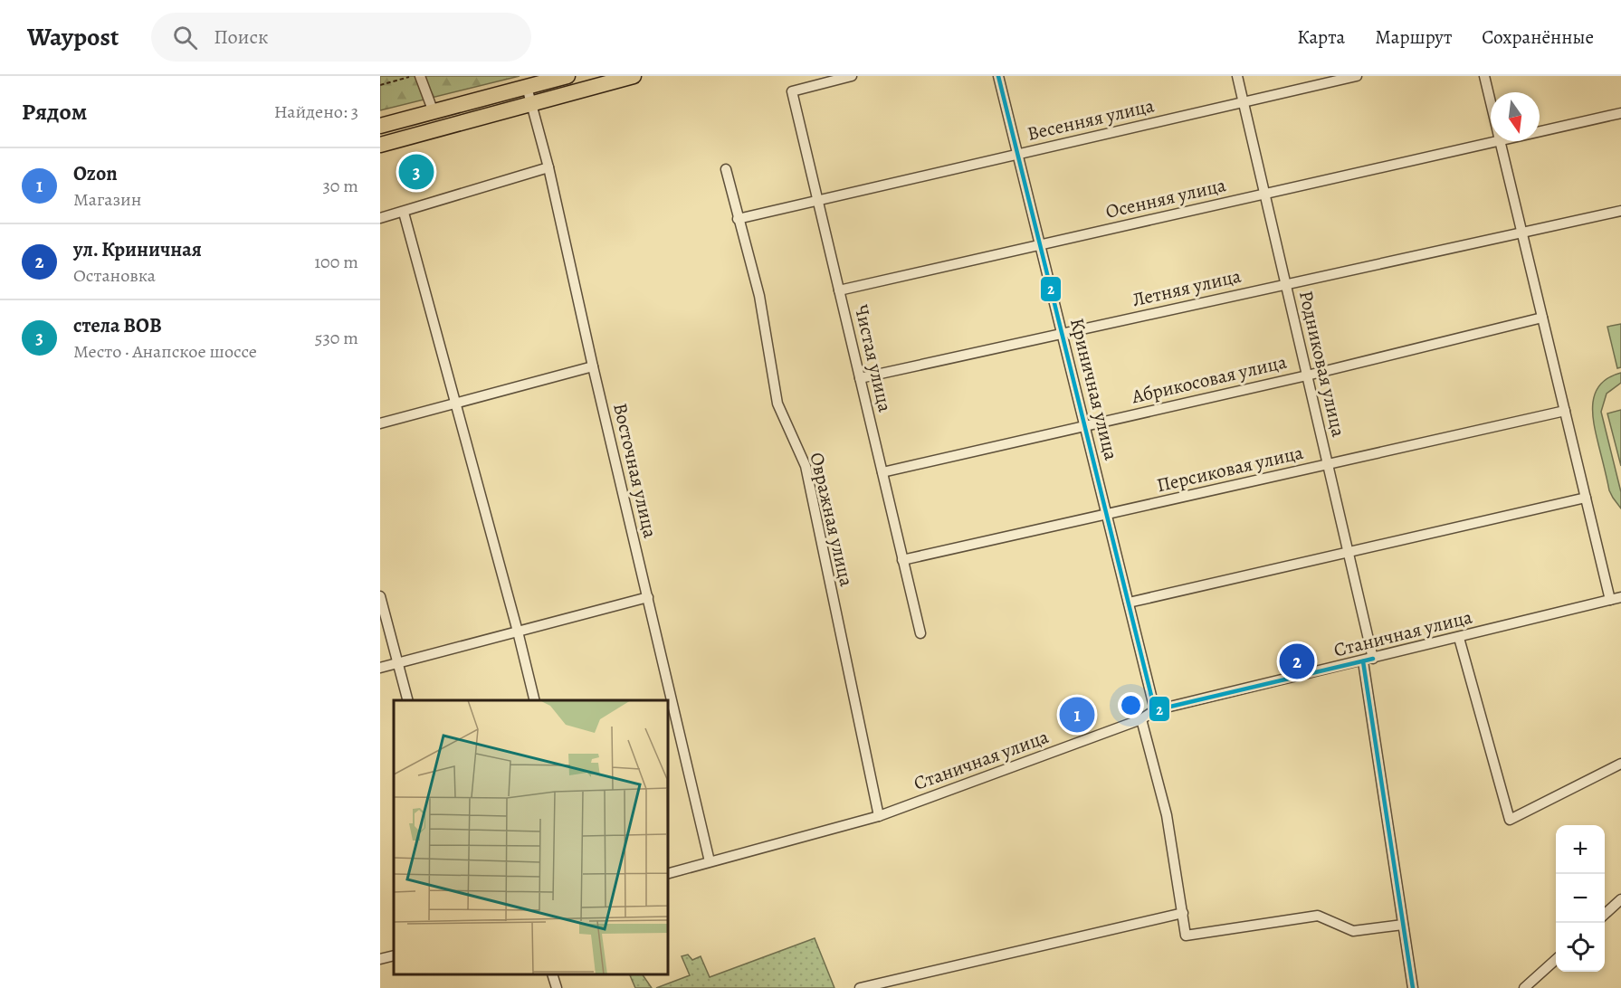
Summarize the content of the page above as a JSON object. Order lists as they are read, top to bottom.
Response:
{
  "streets": {
    "street": [
      "Весенняя улица",
      "Осенняя улица",
      "Летняя улица",
      "Чистая улица",
      "Родниковая улица",
      "Абрикосовая улица",
      "Криничная улица",
      "Персиковая улица",
      "Восточная улица",
      "Овражная улица",
      "Станичная улица"
    ]
  },
  "crossings": [
    ["Весенняя улица", "Чистая улица"],
    ["Весенняя улица", "Родниковая улица"],
    ["Весенняя улица", "Криничная улица"],
    ["Весенняя улица", "Овражная улица"],
    ["Осенняя улица", "Чистая улица"],
    ["Осенняя улица", "Родниковая улица"],
    ["Осенняя улица", "Криничная улица"],
    ["Летняя улица", "Чистая улица"],
    ["Летняя улица", "Родниковая улица"],
    ["Летняя улица", "Криничная улица"],
    ["Чистая улица", "Абрикосовая улица"],
    ["Чистая улица", "Персиковая улица"],
    ["Родниковая улица", "Абрикосовая улица"],
    ["Родниковая улица", "Персиковая улица"],
    ["Родниковая улица", "Станичная улица"],
    ["Абрикосовая улица", "Криничная улица"],
    ["Криничная улица", "Персиковая улица"],
    ["Криничная улица", "Станичная улица"],
    ["Восточная улица", "Станичная улица"],
    ["Овражная улица", "Станичная улица"]
  ],
  "lines": ["transit line 2"],
  "north": "bottom",
  "page": {
    "header": "Waypost",
    "search": "Поиск",
    "nav": ["Карта", "Маршрут", "Сохранённые"],
    "heading": ["Рядом", "Найдено: 3"],
    "list": [
      {
        "mark": "1",
        "name": "Ozon",
        "note": "Магазин",
        "value": "30 m"
      },
      {
        "mark": "2",
        "name": "ул. Криничная",
        "note": "Остановка",
        "value": "100 m"
      },
      {
        "mark": "3",
        "name": "стела ВОВ",
        "note": "Место · Анапское шоссе",
        "value": "530 m"
      }
    ],
    "pins": ["3", "2", "1"],
    "map_buttons": ["+", "−"]
  }
}
